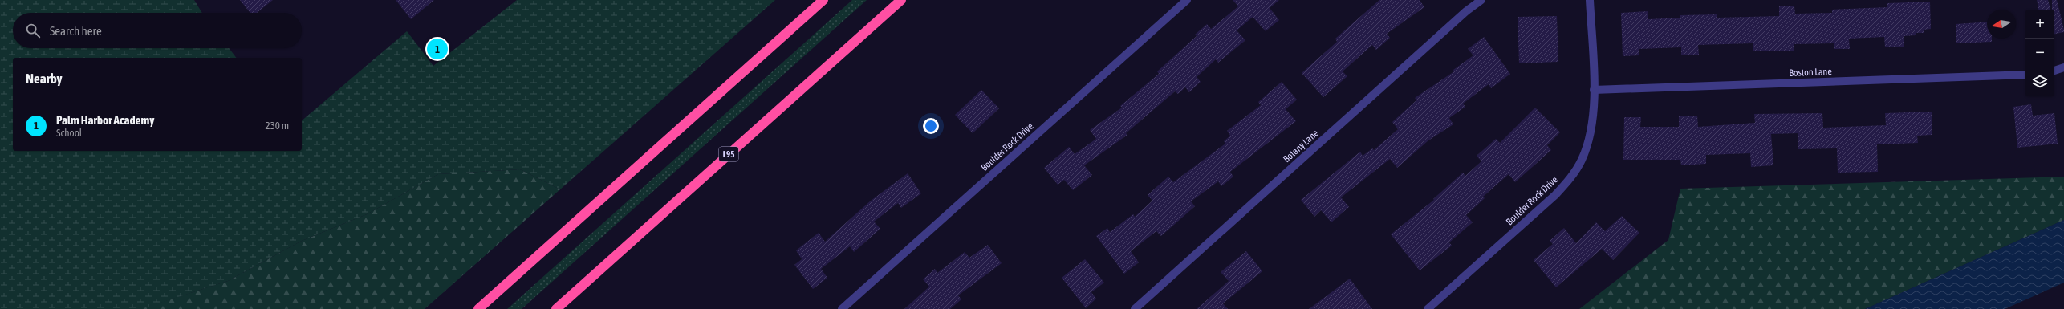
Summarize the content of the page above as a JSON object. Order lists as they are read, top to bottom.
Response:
{
  "streets": {
    "highway": ["I 95"],
    "street": ["Boston Lane", "Botany Lane", "Boulder Rock Drive"]
  },
  "crossings": [
    ["Boston Lane", "Boulder Rock Drive"]
  ],
  "north": "left",
  "page": {
    "map_buttons": ["+", "−"],
    "search": "Search here",
    "pins": "1",
    "heading": "Nearby",
    "list": [
      {
        "mark": "1",
        "name": "Palm Harbor Academy",
        "note": "School",
        "value": "230 m"
      }
    ]
  }
}
